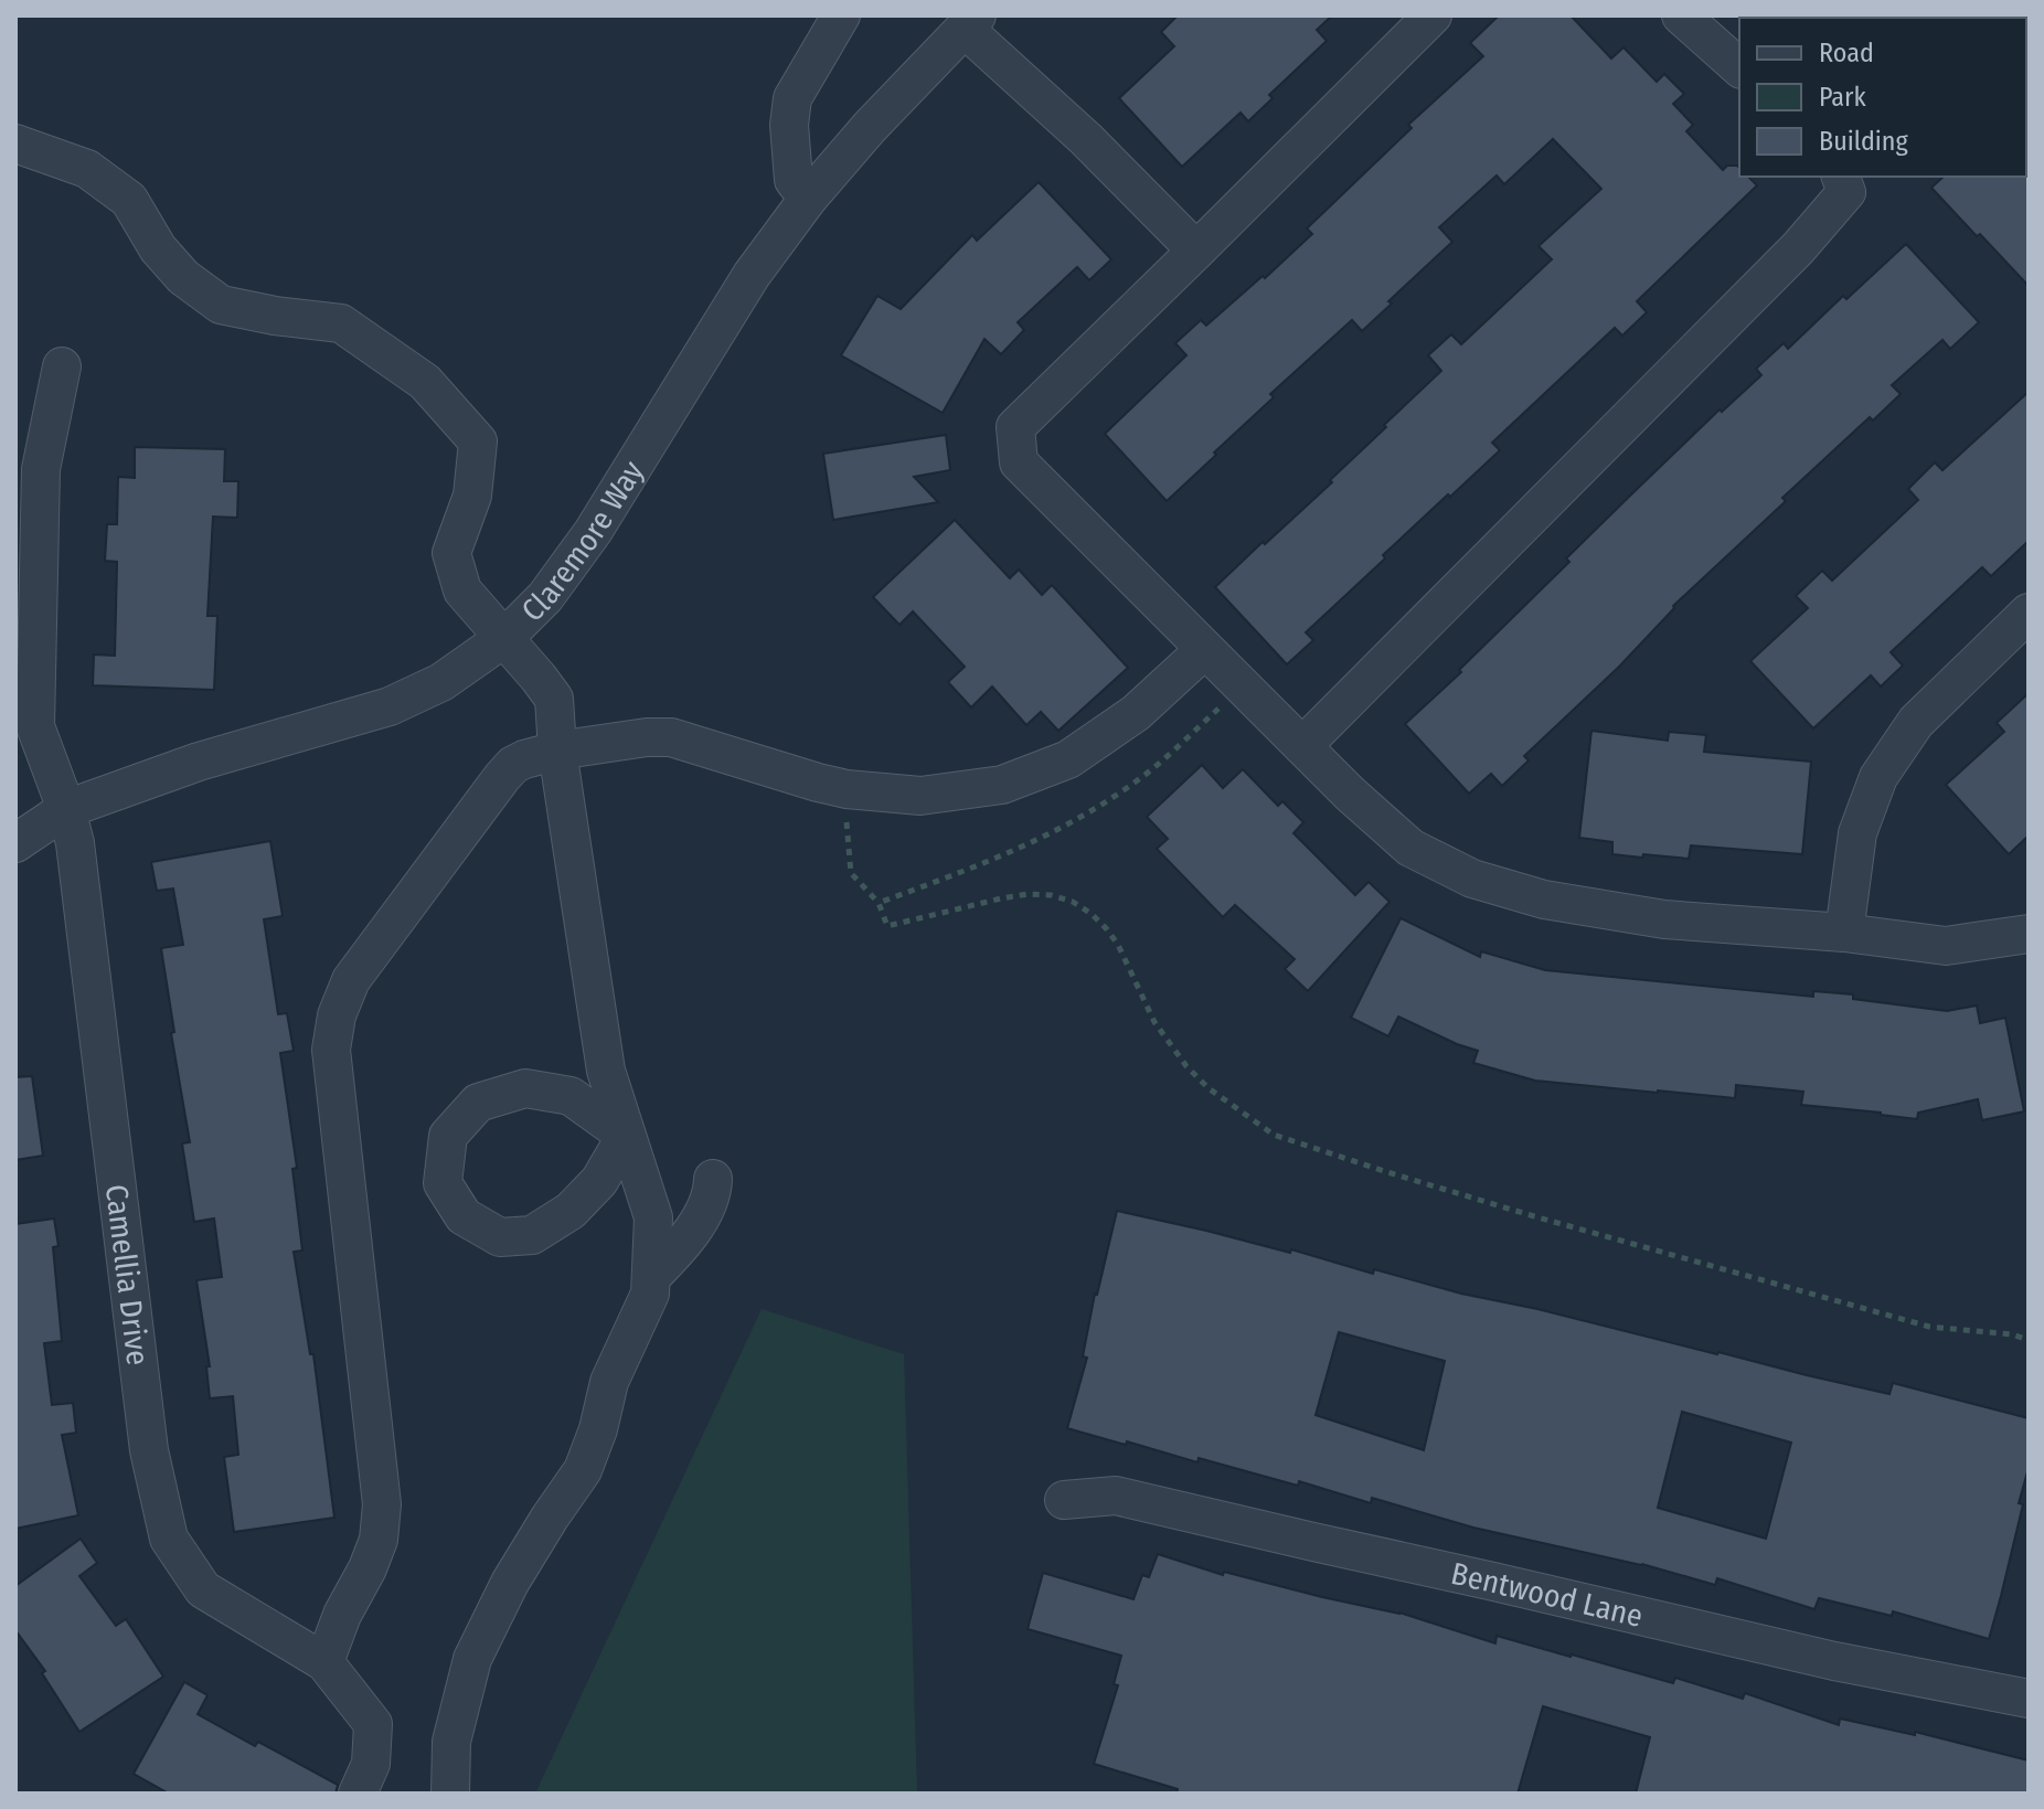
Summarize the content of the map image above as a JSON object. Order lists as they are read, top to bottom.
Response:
{
  "streets": {
    "street": ["Claremore Way", "Camellia Drive", "Bentwood Lane"]
  },
  "crossings": [
    ["Claremore Way", "Camellia Drive"]
  ],
  "legend": ["Road", "Park", "Building"]
}
